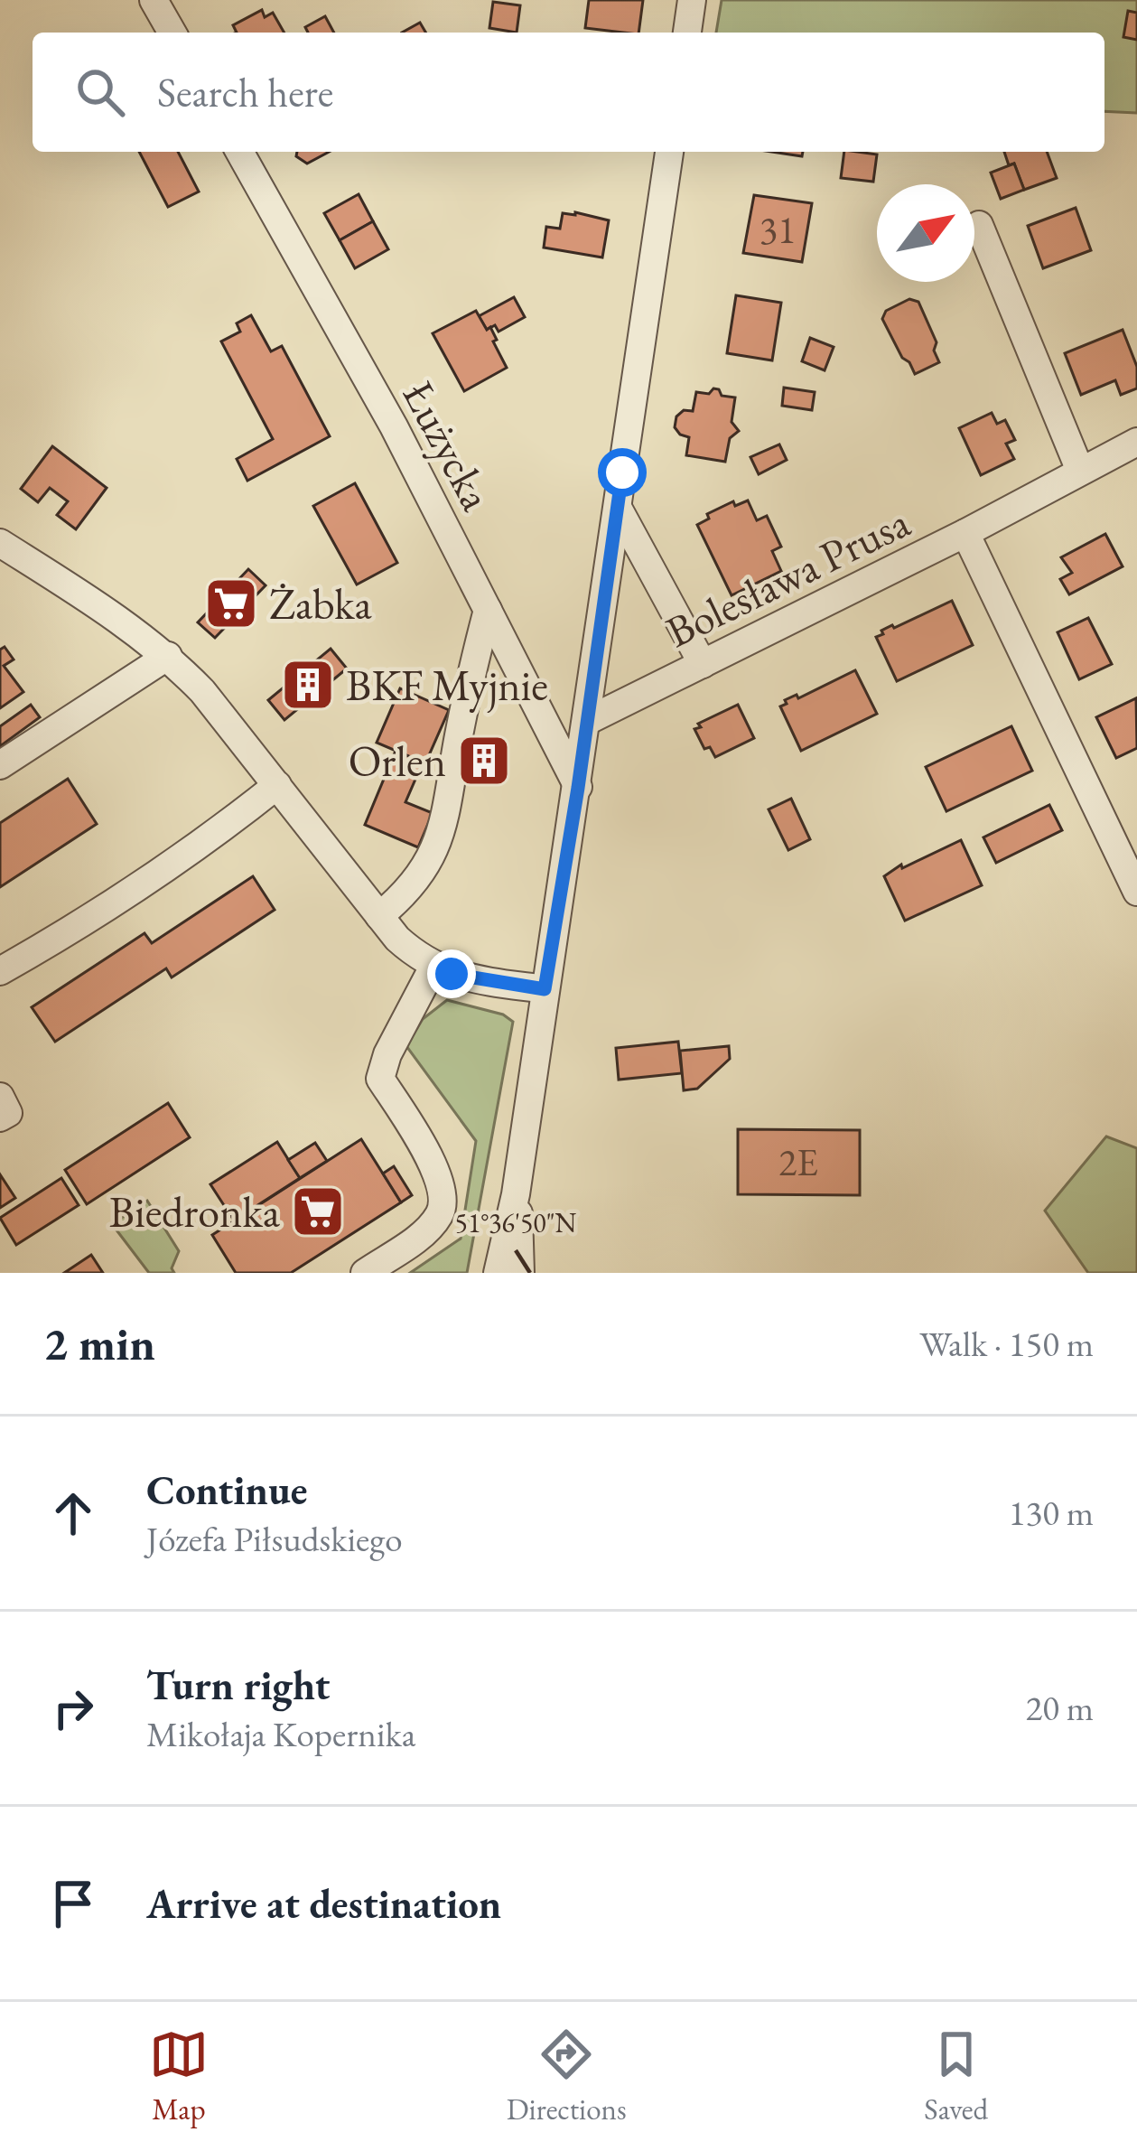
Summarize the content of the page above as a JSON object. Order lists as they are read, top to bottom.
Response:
{
  "streets": {
    "street": ["Łużycka", "Bolesława Prusa"]
  },
  "places": {
    "supermarket": ["Żabka", "Biedronka"],
    "building": ["BKF Myjnie", "Orlen"]
  },
  "house_numbers": ["31", "2E"],
  "north": "top right",
  "page": {
    "search": "Search here",
    "heading": ["2 min", "Walk · 150 m"],
    "list": [
      ["Continue", "Józefa Piłsudskiego", "130 m"],
      ["Turn right", "Mikołaja Kopernika", "20 m"],
      "Arrive at destination"
    ],
    "nav": ["Map", "Directions", "Saved"]
  },
  "coordinates": ["51°36'50\"N"]
}
